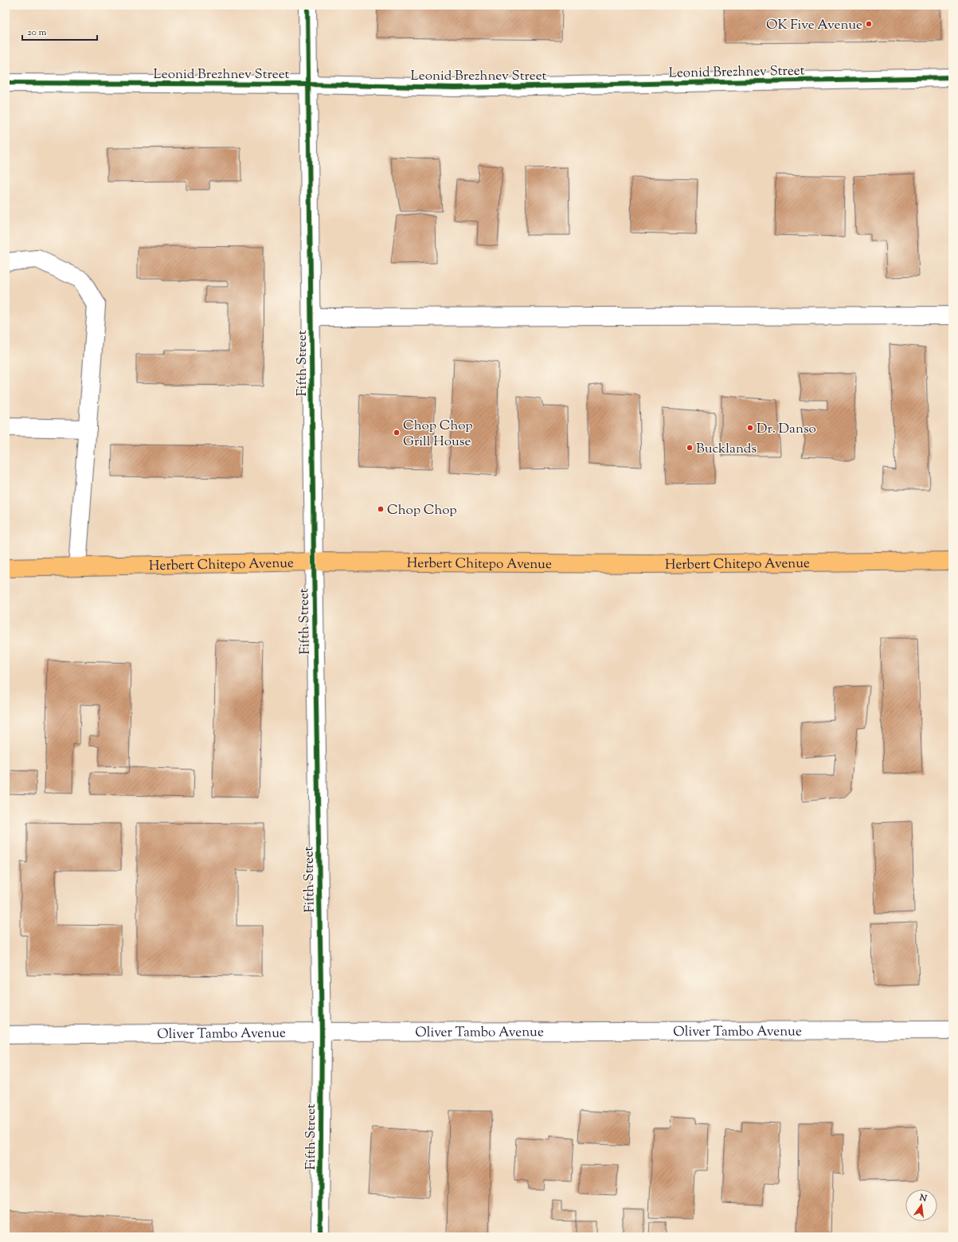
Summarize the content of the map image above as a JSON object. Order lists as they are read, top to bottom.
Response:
{
  "streets": {
    "main road": ["Herbert Chitepo Avenue"],
    "street": ["Leonid Brezhnev Street", "Fifth Street", "Oliver Tambo Avenue"]
  },
  "crossings": [
    ["Leonid Brezhnev Street", "Fifth Street"],
    ["Fifth Street", "Herbert Chitepo Avenue"],
    ["Fifth Street", "Oliver Tambo Avenue"]
  ],
  "places": [
    "OK Five Avenue",
    "Dr. Danso",
    "Chop Chop Grill House",
    "Bucklands",
    "Chop Chop"
  ],
  "scale_bar": "20 m",
  "north": "top"
}
